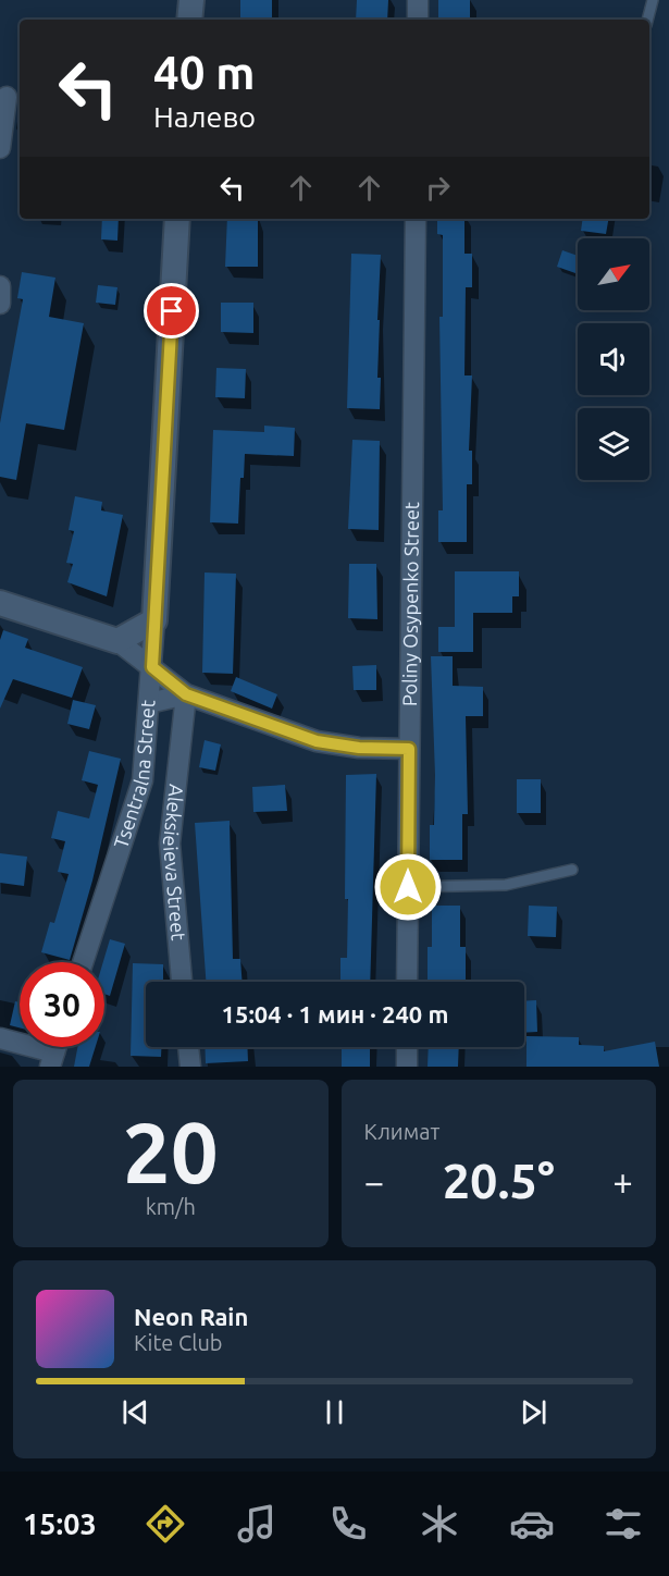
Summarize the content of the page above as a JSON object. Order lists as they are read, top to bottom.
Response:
{
  "streets": {
    "street": ["Poliny Osypenko Street", "Tsentralna Street", "Aleksieieva Street"]
  },
  "north": "top right",
  "page": {
    "turn": ["40 m", "Налево"],
    "limit": "30",
    "trip": "15:04 · 1 мин · 240 m",
    "tile": [
      ["20", "km/h"],
      "Климат"
    ],
    "heat": ["−", "20.5°", "+"],
    "song": ["Neon Rain", "Kite Club"],
    "tabs": "15:03"
  }
}
